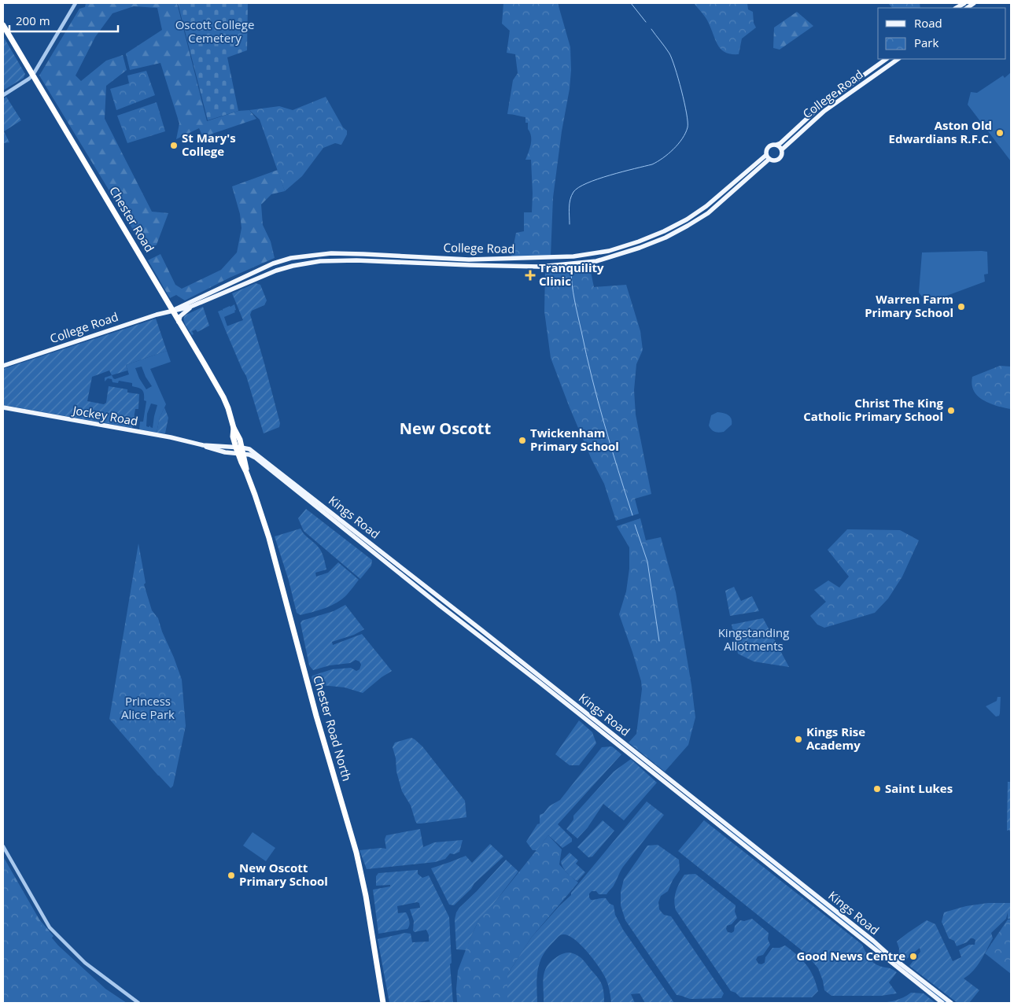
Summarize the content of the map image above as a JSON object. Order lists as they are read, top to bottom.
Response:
{
  "streets": {
    "highway": ["Chester Road", "Chester Road North"],
    "main road": ["College Road", "Jockey Road", "Kings Road"]
  },
  "crossings": [
    ["College Road", "Chester Road"],
    ["Chester Road", "Jockey Road"],
    ["Chester Road", "Kings Road"],
    ["Chester Road", "Chester Road North"],
    ["Jockey Road", "Kings Road"],
    ["Jockey Road", "Chester Road North"],
    ["Kings Road", "Chester Road North"]
  ],
  "districts": ["New Oscott"],
  "parks": ["Oscott College Cemetery", "Kingstanding Allotments", "Princess Alice Park"],
  "places": {
    "other": [
      "Aston Old Edwardians R.F.C.",
      "St Mary's College",
      "Warren Farm Primary School",
      "Christ The King Catholic Primary School",
      "Twickenham Primary School",
      "Kings Rise Academy",
      "Saint Lukes",
      "New Oscott Primary School",
      "Good News Centre"
    ],
    "health": ["Tranquility Clinic"]
  },
  "legend": ["Road", "Park"],
  "scale_bar": "200 m"
}
